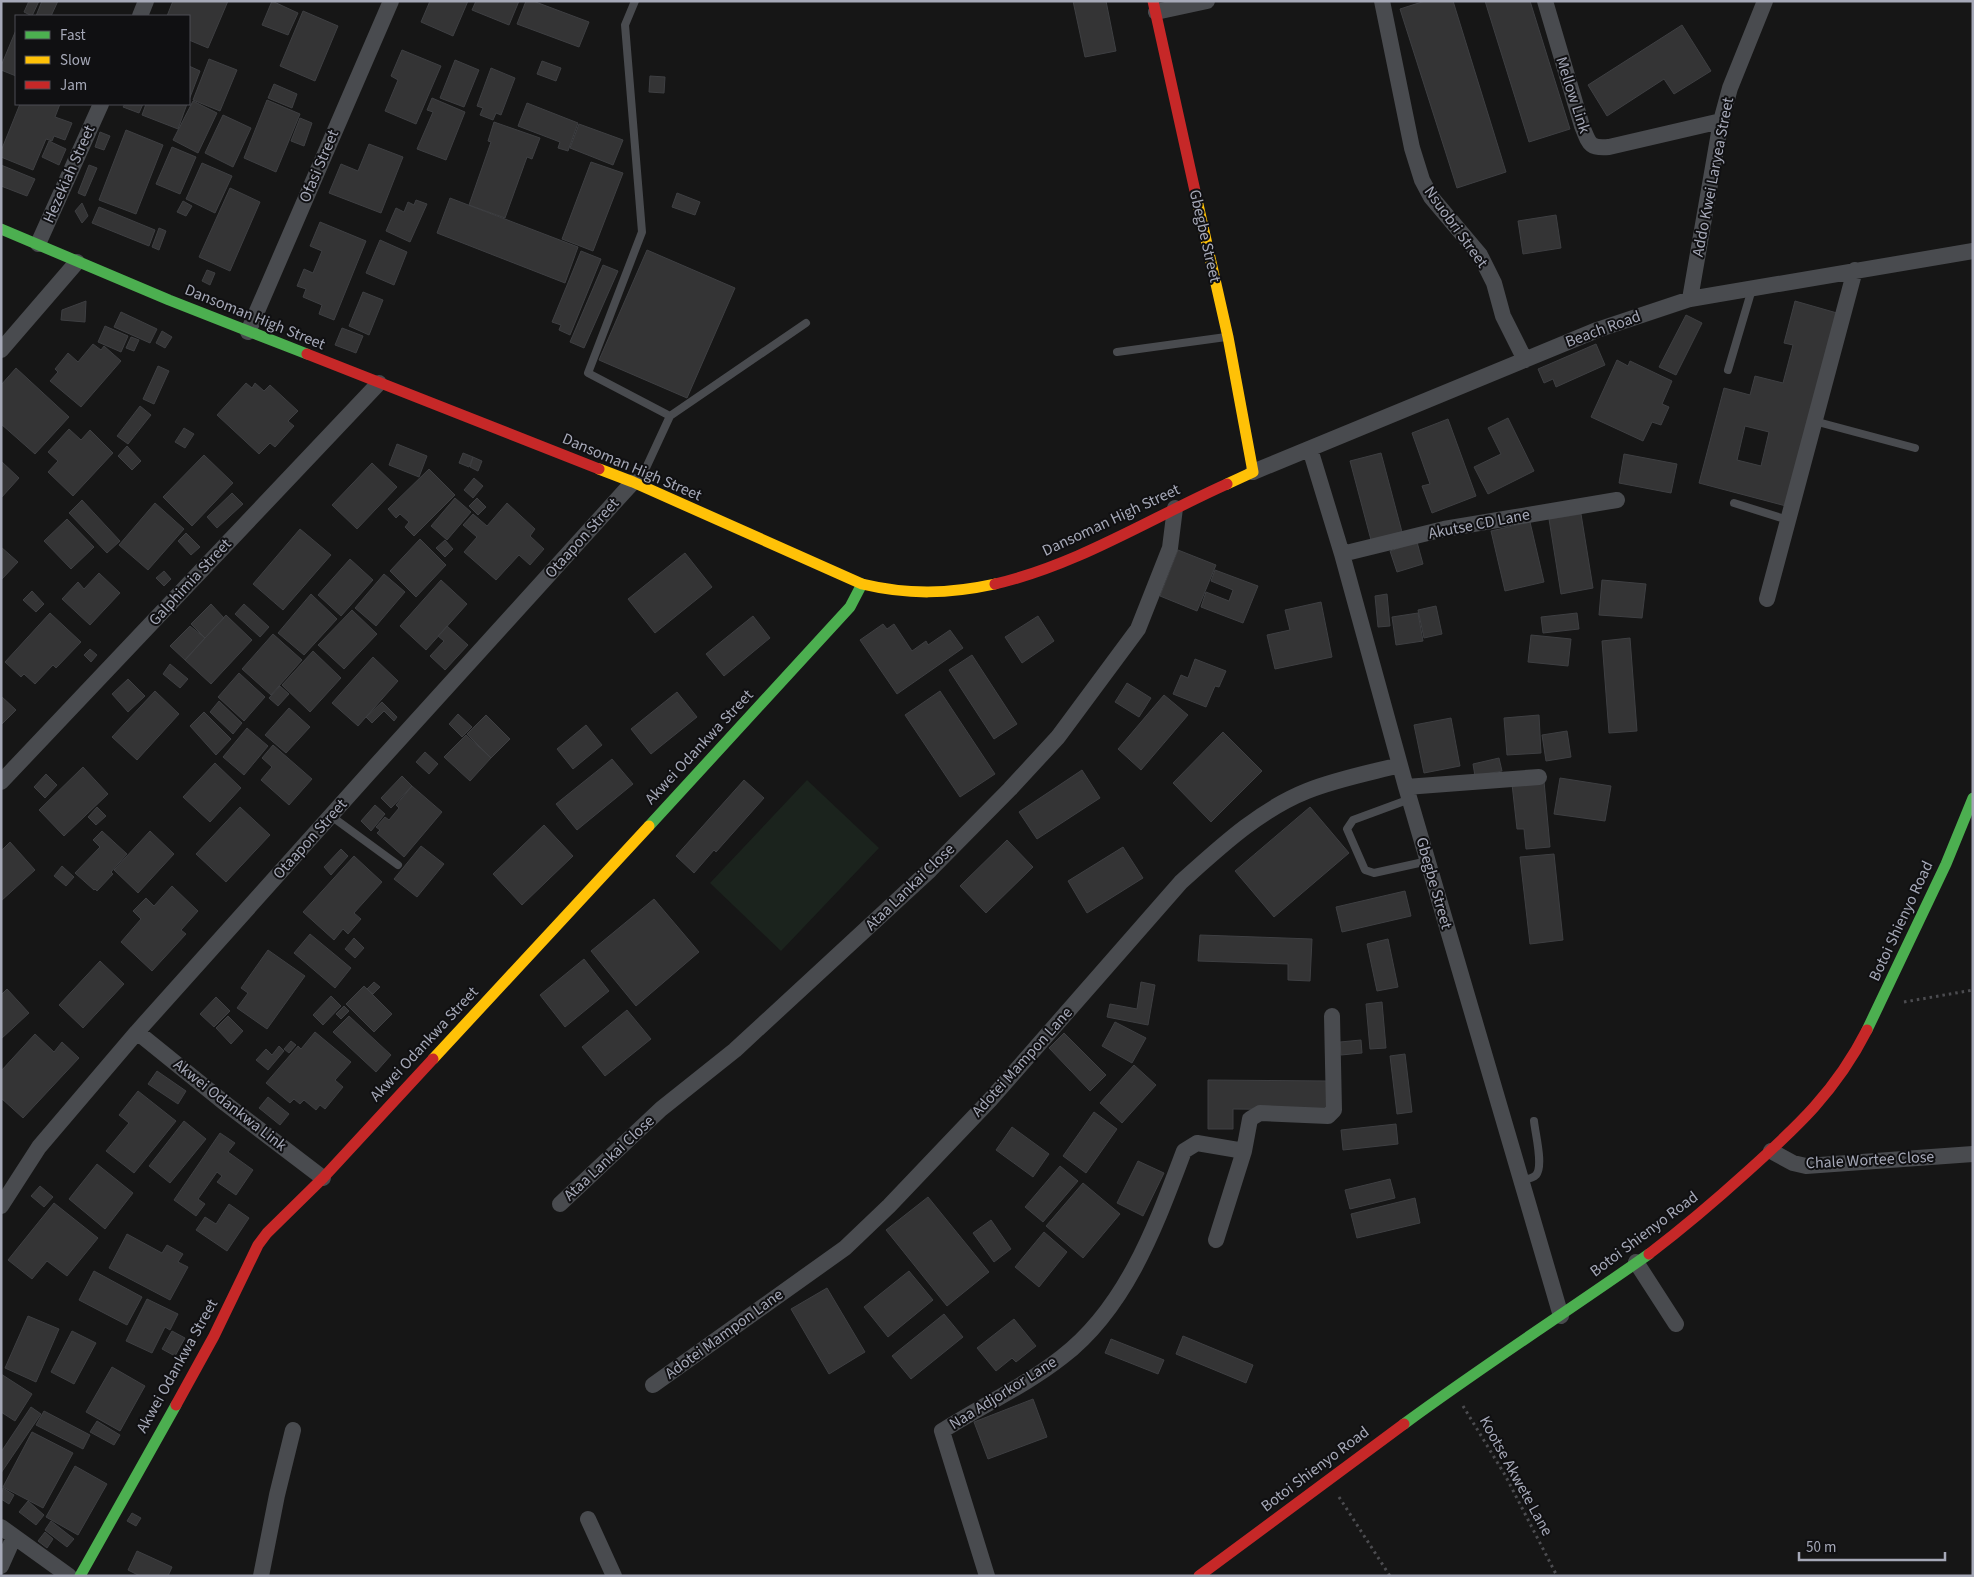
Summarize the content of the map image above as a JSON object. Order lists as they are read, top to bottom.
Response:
{
  "streets": {
    "street": [
      "Mellow Link",
      "Ofasi Street",
      "Hezekiah Street",
      "Addo Kwei Laryea Street",
      "Nsuobri Street",
      "Gbegbe Street",
      "Dansoman High Street",
      "Beach Road",
      "Akutse CD Lane",
      "Otaapon Street",
      "Galphimia Street",
      "Akwei Odankwa Street",
      "Ataa Lankai Close",
      "Botoi Shienyo Road",
      "Adotei Mampon Lane",
      "Akwei Odankwa Link",
      "Chale Wortee Close",
      "Naa Adjorkor Lane"
    ],
    "path": ["Kootse Akwete Lane"]
  },
  "crossings": [
    ["Mellow Link", "Addo Kwei Laryea Street"],
    ["Ofasi Street", "Dansoman High Street"],
    ["Hezekiah Street", "Dansoman High Street"],
    ["Addo Kwei Laryea Street", "Beach Road"],
    ["Nsuobri Street", "Beach Road"],
    ["Gbegbe Street", "Dansoman High Street"],
    ["Gbegbe Street", "Beach Road"],
    ["Gbegbe Street", "Akutse CD Lane"],
    ["Gbegbe Street", "Botoi Shienyo Road"],
    ["Gbegbe Street", "Adotei Mampon Lane"],
    ["Dansoman High Street", "Beach Road"],
    ["Dansoman High Street", "Otaapon Street"],
    ["Dansoman High Street", "Galphimia Street"],
    ["Dansoman High Street", "Akwei Odankwa Street"],
    ["Dansoman High Street", "Ataa Lankai Close"],
    ["Otaapon Street", "Akwei Odankwa Link"],
    ["Akwei Odankwa Street", "Akwei Odankwa Link"],
    ["Botoi Shienyo Road", "Chale Wortee Close"],
    ["Botoi Shienyo Road", "Kootse Akwete Lane"]
  ],
  "legend": ["Fast", "Slow", "Jam"],
  "scale_bar": "50 m"
}
